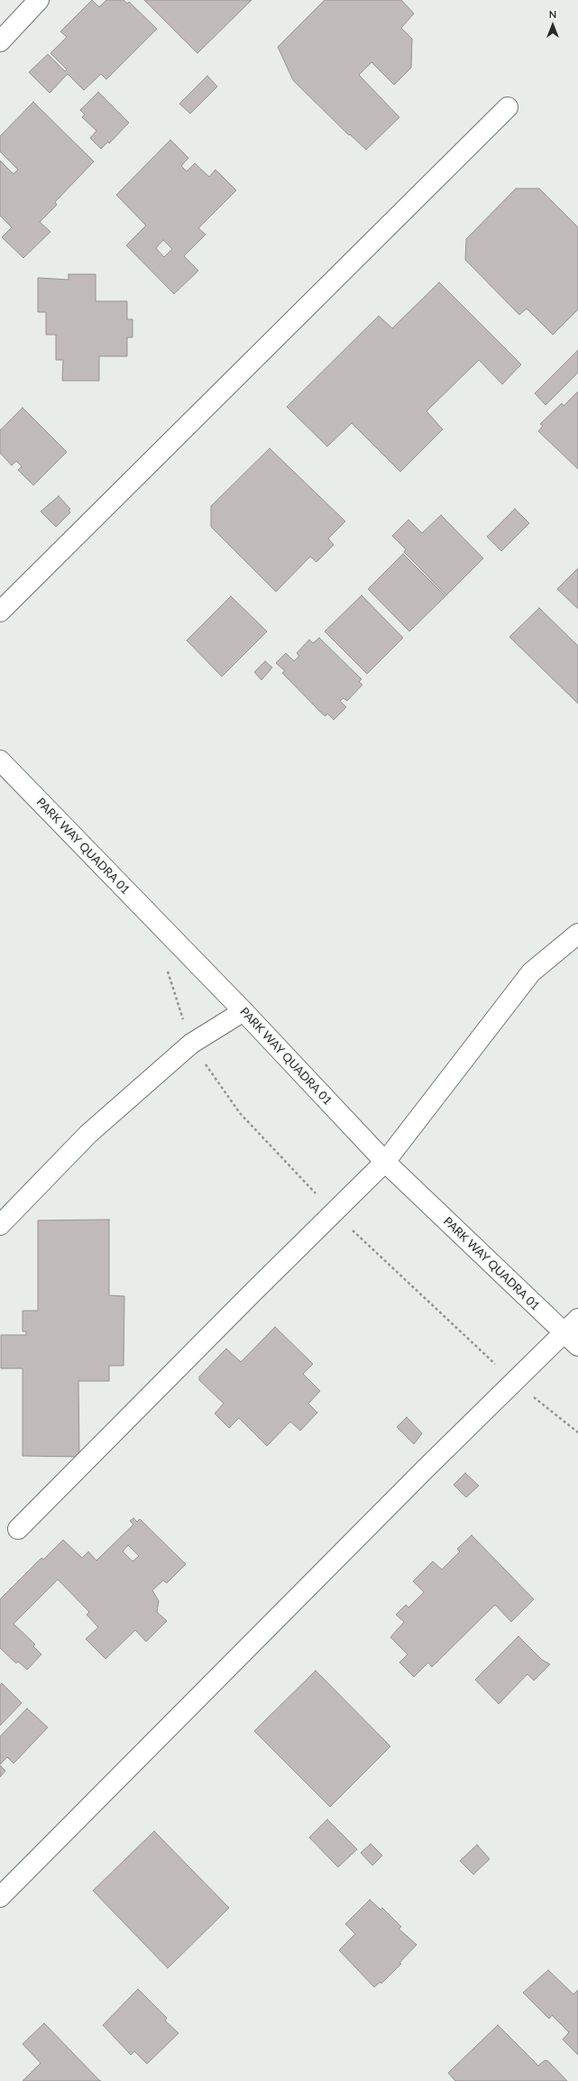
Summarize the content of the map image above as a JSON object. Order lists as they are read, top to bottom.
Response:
{
  "streets": {
    "street": ["PARK WAY QUADRA 01"]
  },
  "north": "top"
}
